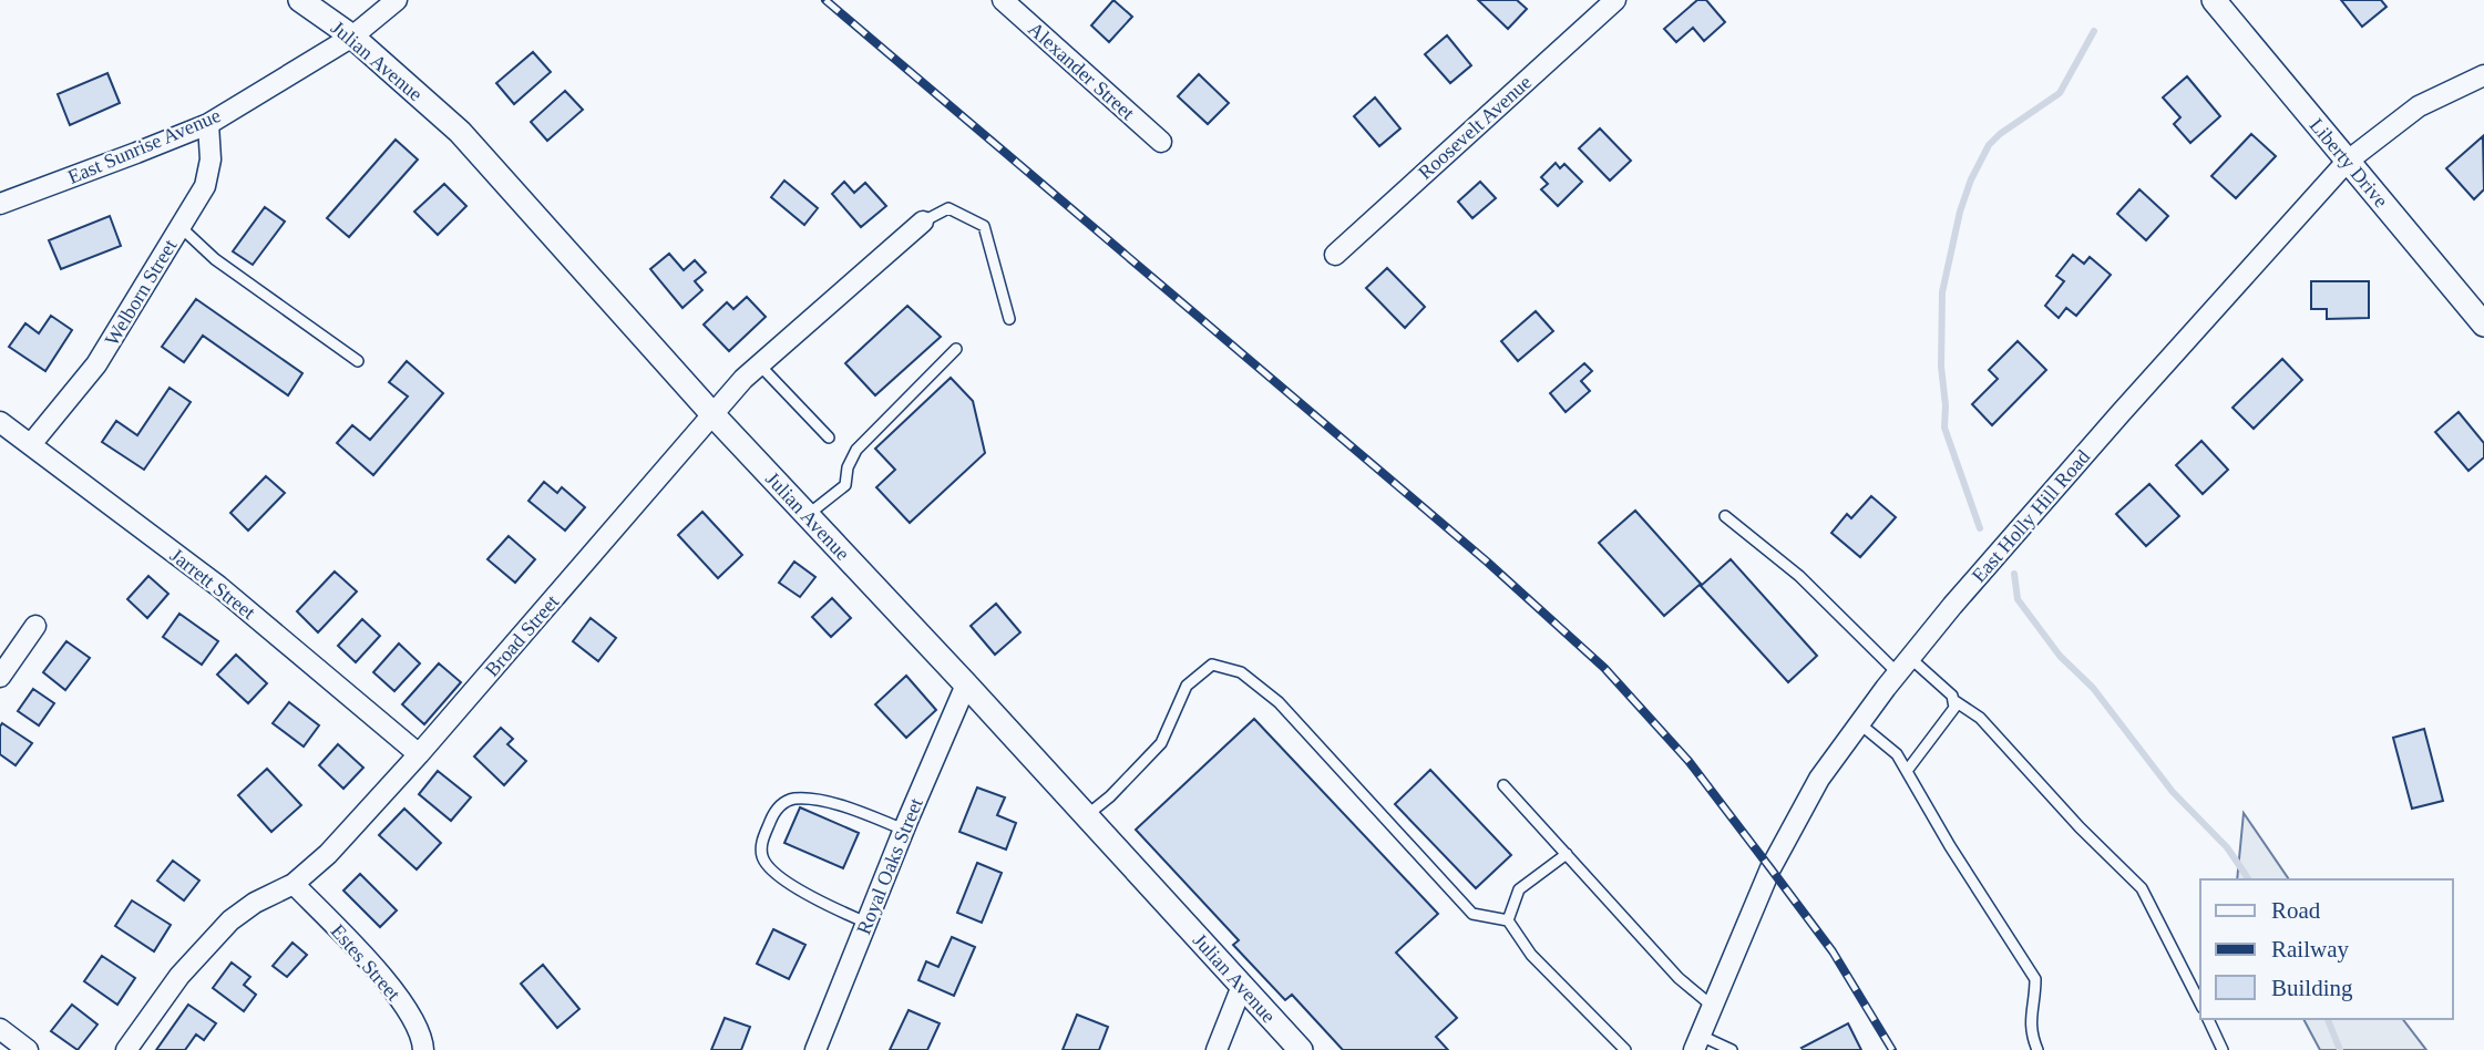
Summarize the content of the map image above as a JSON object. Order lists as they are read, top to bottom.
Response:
{
  "streets": {
    "street": [
      "Julian Avenue",
      "Alexander Street",
      "Roosevelt Avenue",
      "East Sunrise Avenue",
      "Liberty Drive",
      "Welborn Street",
      "East Holly Hill Road",
      "Jarrett Street",
      "Broad Street",
      "Royal Oaks Street",
      "Estes Street"
    ]
  },
  "crossings": [
    ["Julian Avenue", "East Sunrise Avenue"],
    ["Julian Avenue", "Broad Street"],
    ["Julian Avenue", "Royal Oaks Street"],
    ["East Sunrise Avenue", "Welborn Street"],
    ["Liberty Drive", "East Holly Hill Road"],
    ["Welborn Street", "Jarrett Street"],
    ["Jarrett Street", "Broad Street"],
    ["Broad Street", "Estes Street"]
  ],
  "legend": ["Road", "Railway", "Building"]
}
